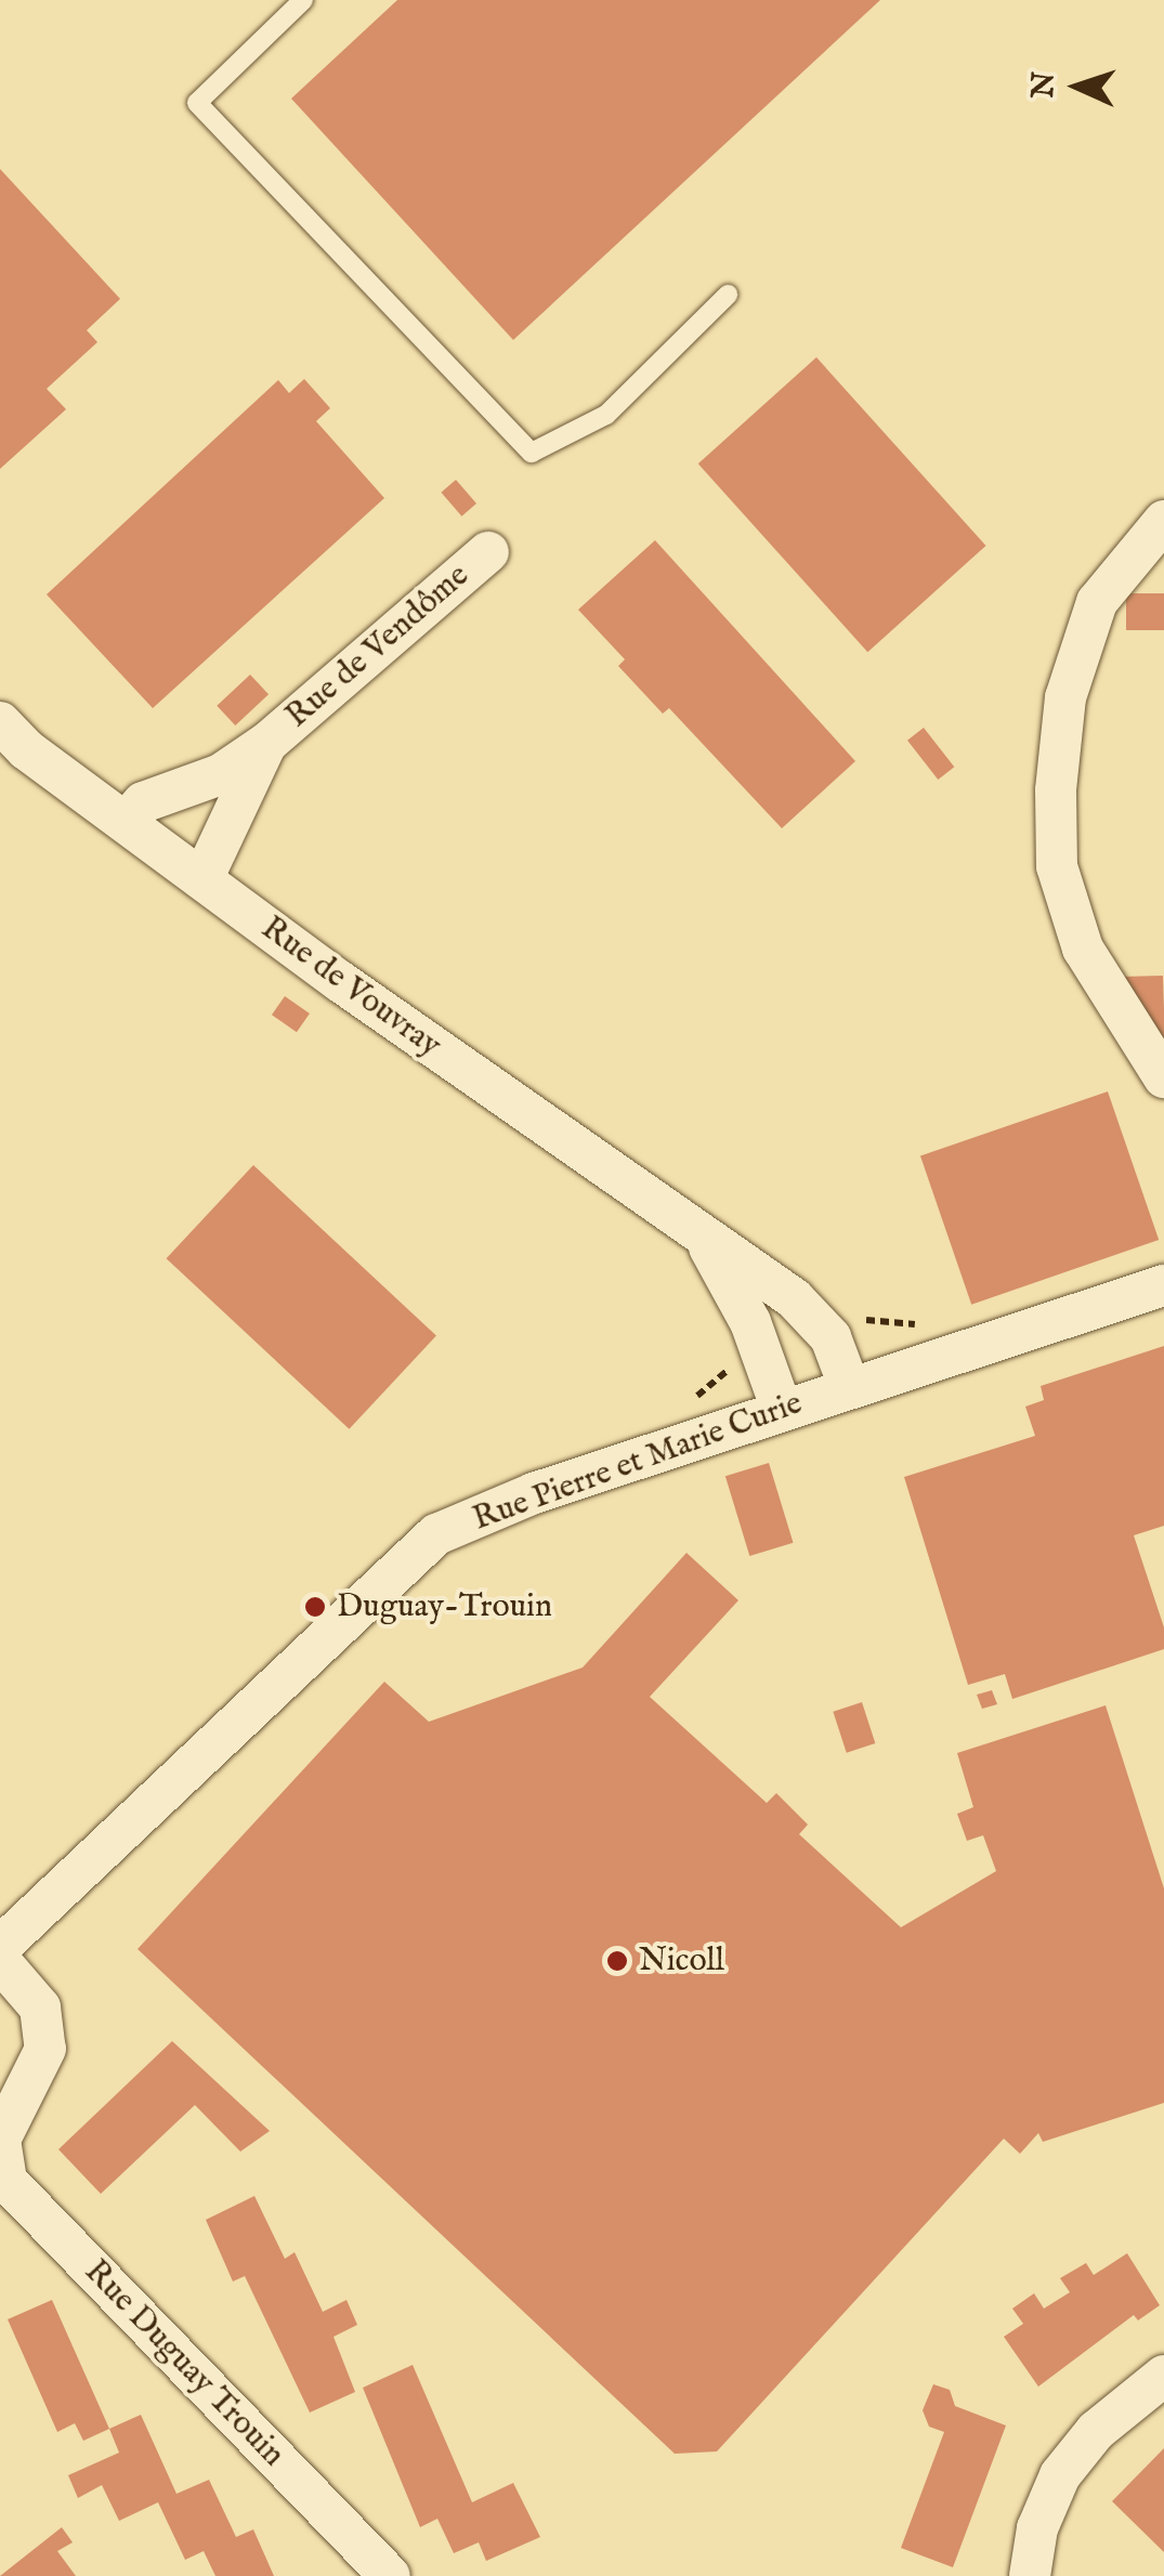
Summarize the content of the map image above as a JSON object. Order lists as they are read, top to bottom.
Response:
{
  "streets": {
    "street": [
      "Rue de Vendôme",
      "Rue de Vouvray",
      "Rue Pierre et Marie Curie",
      "Rue Duguay Trouin"
    ]
  },
  "crossings": [
    ["Rue de Vendôme", "Rue de Vouvray"],
    ["Rue de Vouvray", "Rue Pierre et Marie Curie"]
  ],
  "places": ["Duguay-Trouin", "Nicoll"],
  "north": "left"
}
